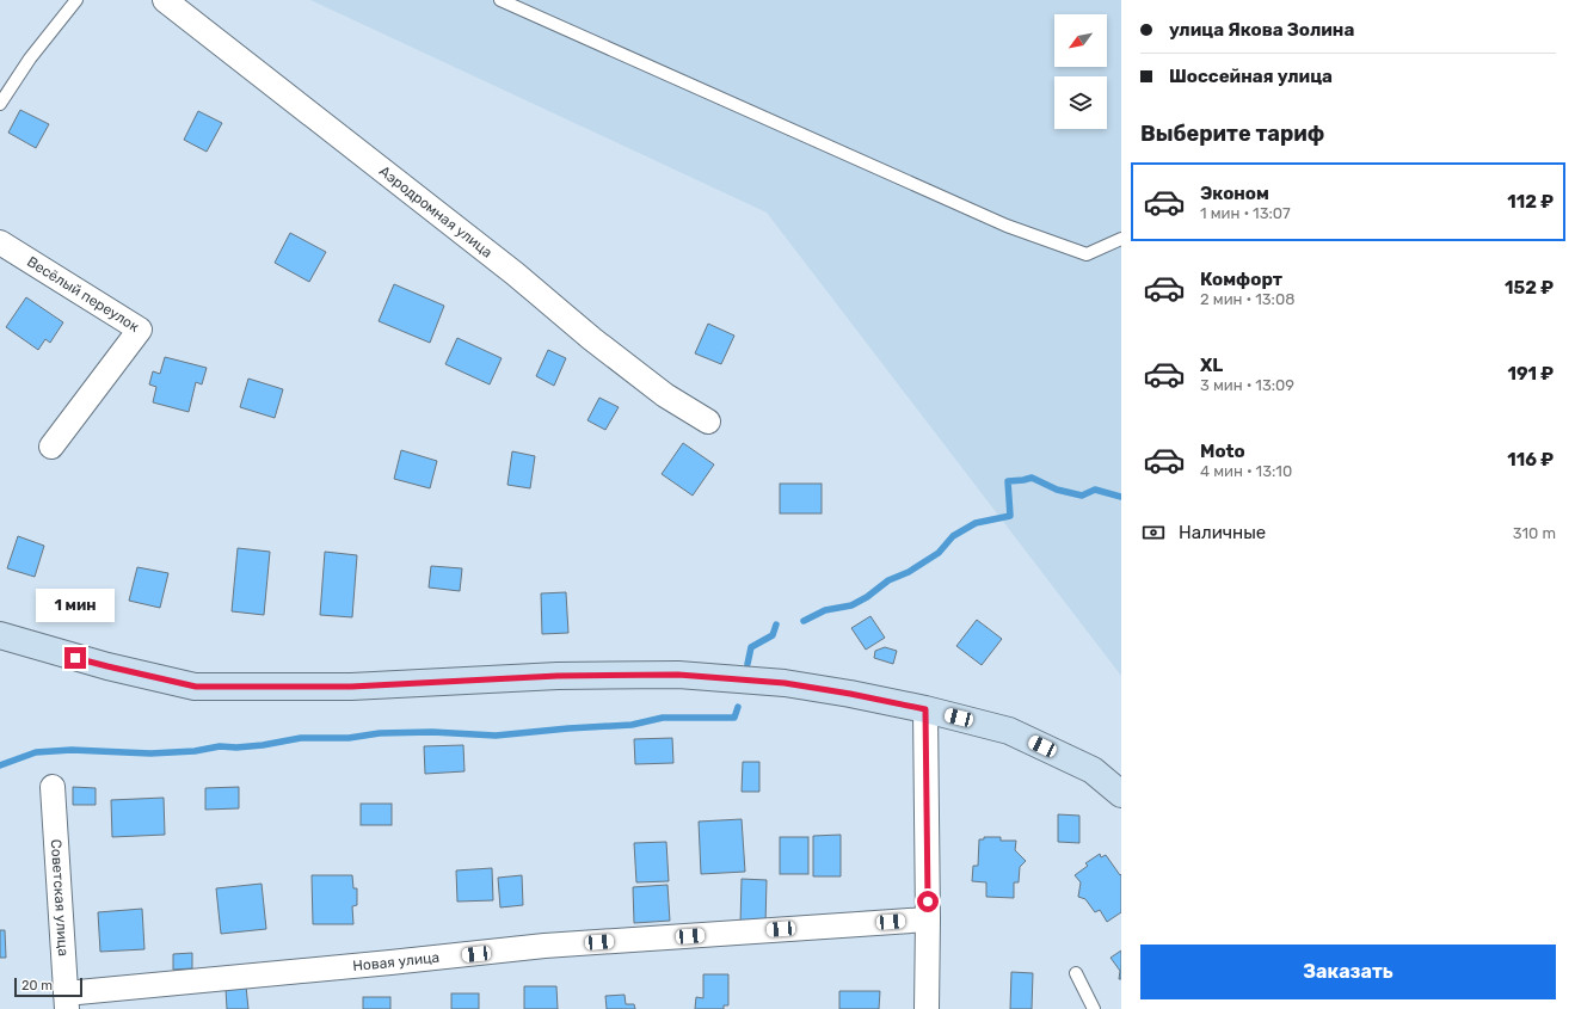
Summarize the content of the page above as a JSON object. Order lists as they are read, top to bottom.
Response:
{
  "streets": {
    "street": [
      "Аэродромная улица",
      "Весёлый переулок",
      "Советская улица",
      "Новая улица"
    ]
  },
  "crossings": [
    ["Советская улица", "Новая улица"]
  ],
  "scale_bar": "20 m",
  "north": "bottom left",
  "page": {
    "banner": ["улица Якова Золина", "Шоссейная улица"],
    "heading": "Выберите тариф",
    "list": [
      {
        "name": "Эконом",
        "note": "1 мин · 13:07",
        "value": "112 ₽"
      },
      {
        "name": "Комфорт",
        "note": "2 мин · 13:08",
        "value": "152 ₽"
      },
      {
        "name": "XL",
        "note": "3 мин · 13:09",
        "value": "191 ₽"
      },
      {
        "name": "Moto",
        "note": "4 мин · 13:10",
        "value": "116 ₽"
      }
    ],
    "pay": ["Наличные", "310 m"],
    "bubble": "1 мин",
    "buttons": "Заказать",
    "scale": "20 m"
  }
}
